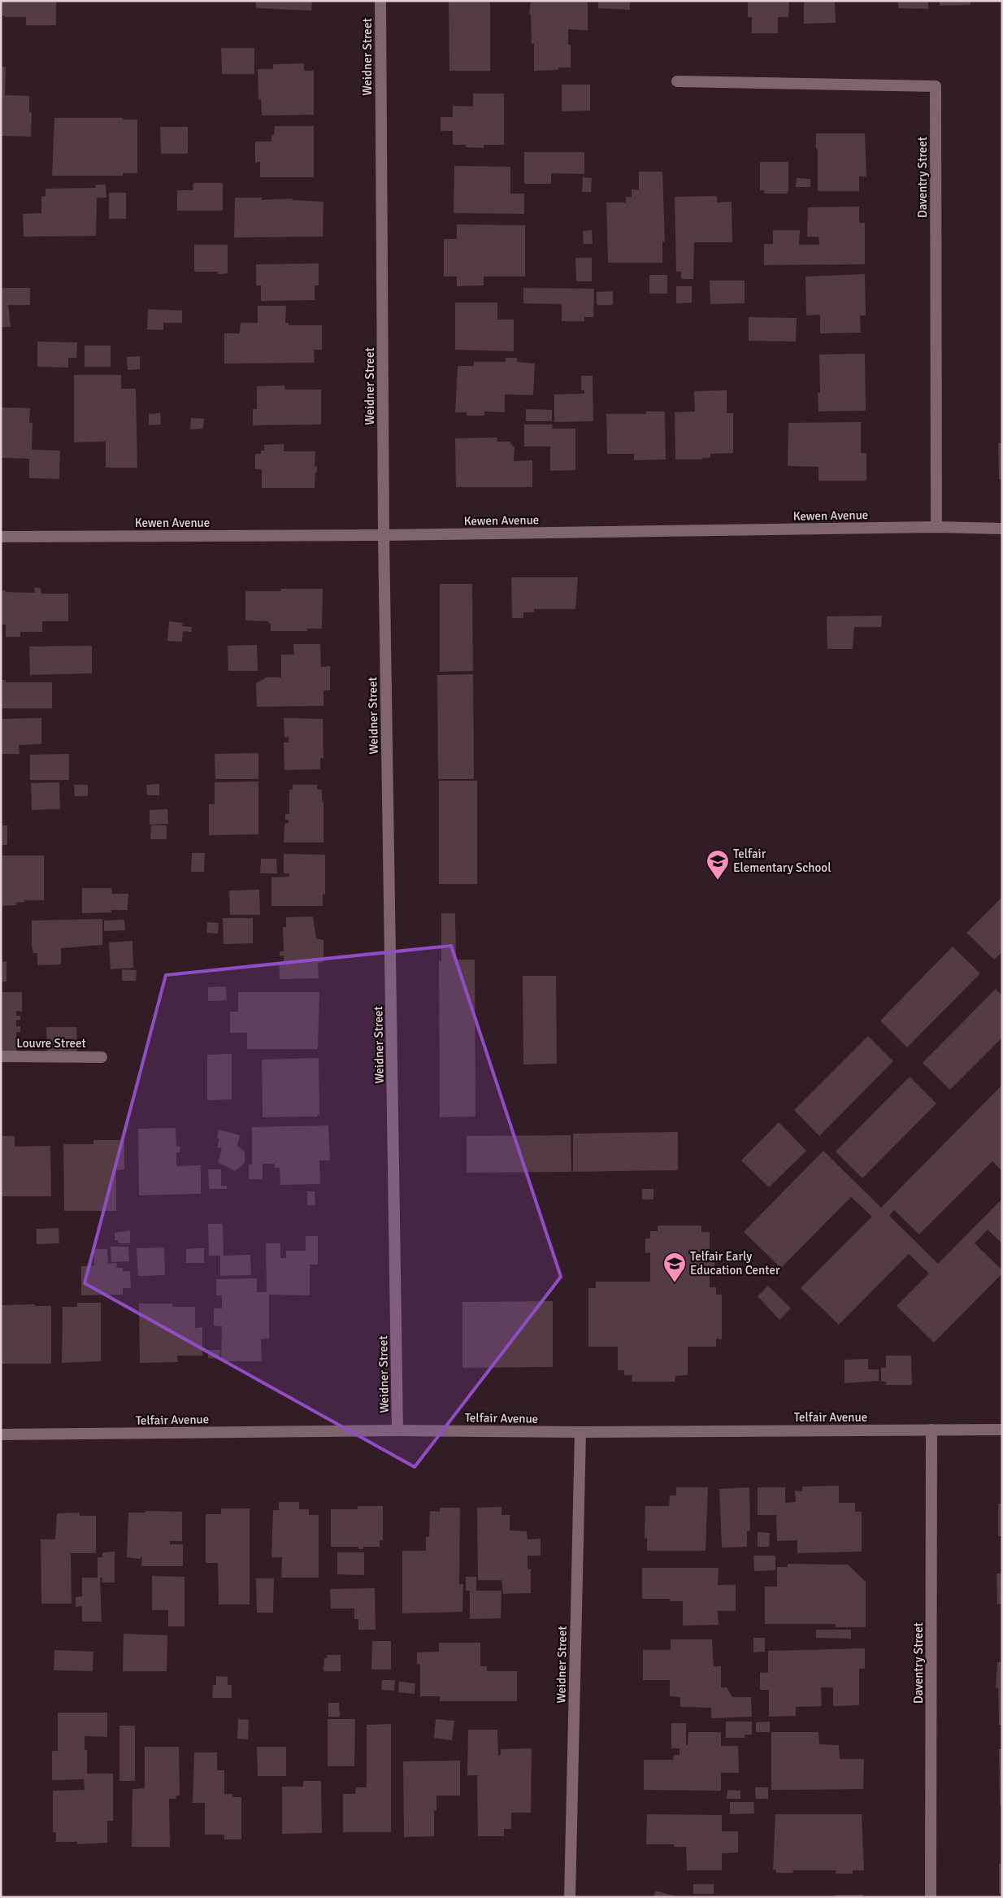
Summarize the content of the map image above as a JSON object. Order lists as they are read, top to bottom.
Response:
{
  "streets": {
    "street": [
      "Weidner Street",
      "Daventry Street",
      "Kewen Avenue",
      "Louvre Street",
      "Telfair Avenue"
    ]
  },
  "crossings": [
    ["Weidner Street", "Kewen Avenue"],
    ["Weidner Street", "Telfair Avenue"],
    ["Daventry Street", "Kewen Avenue"],
    ["Daventry Street", "Telfair Avenue"]
  ],
  "places": {
    "school or university": ["Telfair Elementary School", "Telfair Early Education Center"]
  }
}
